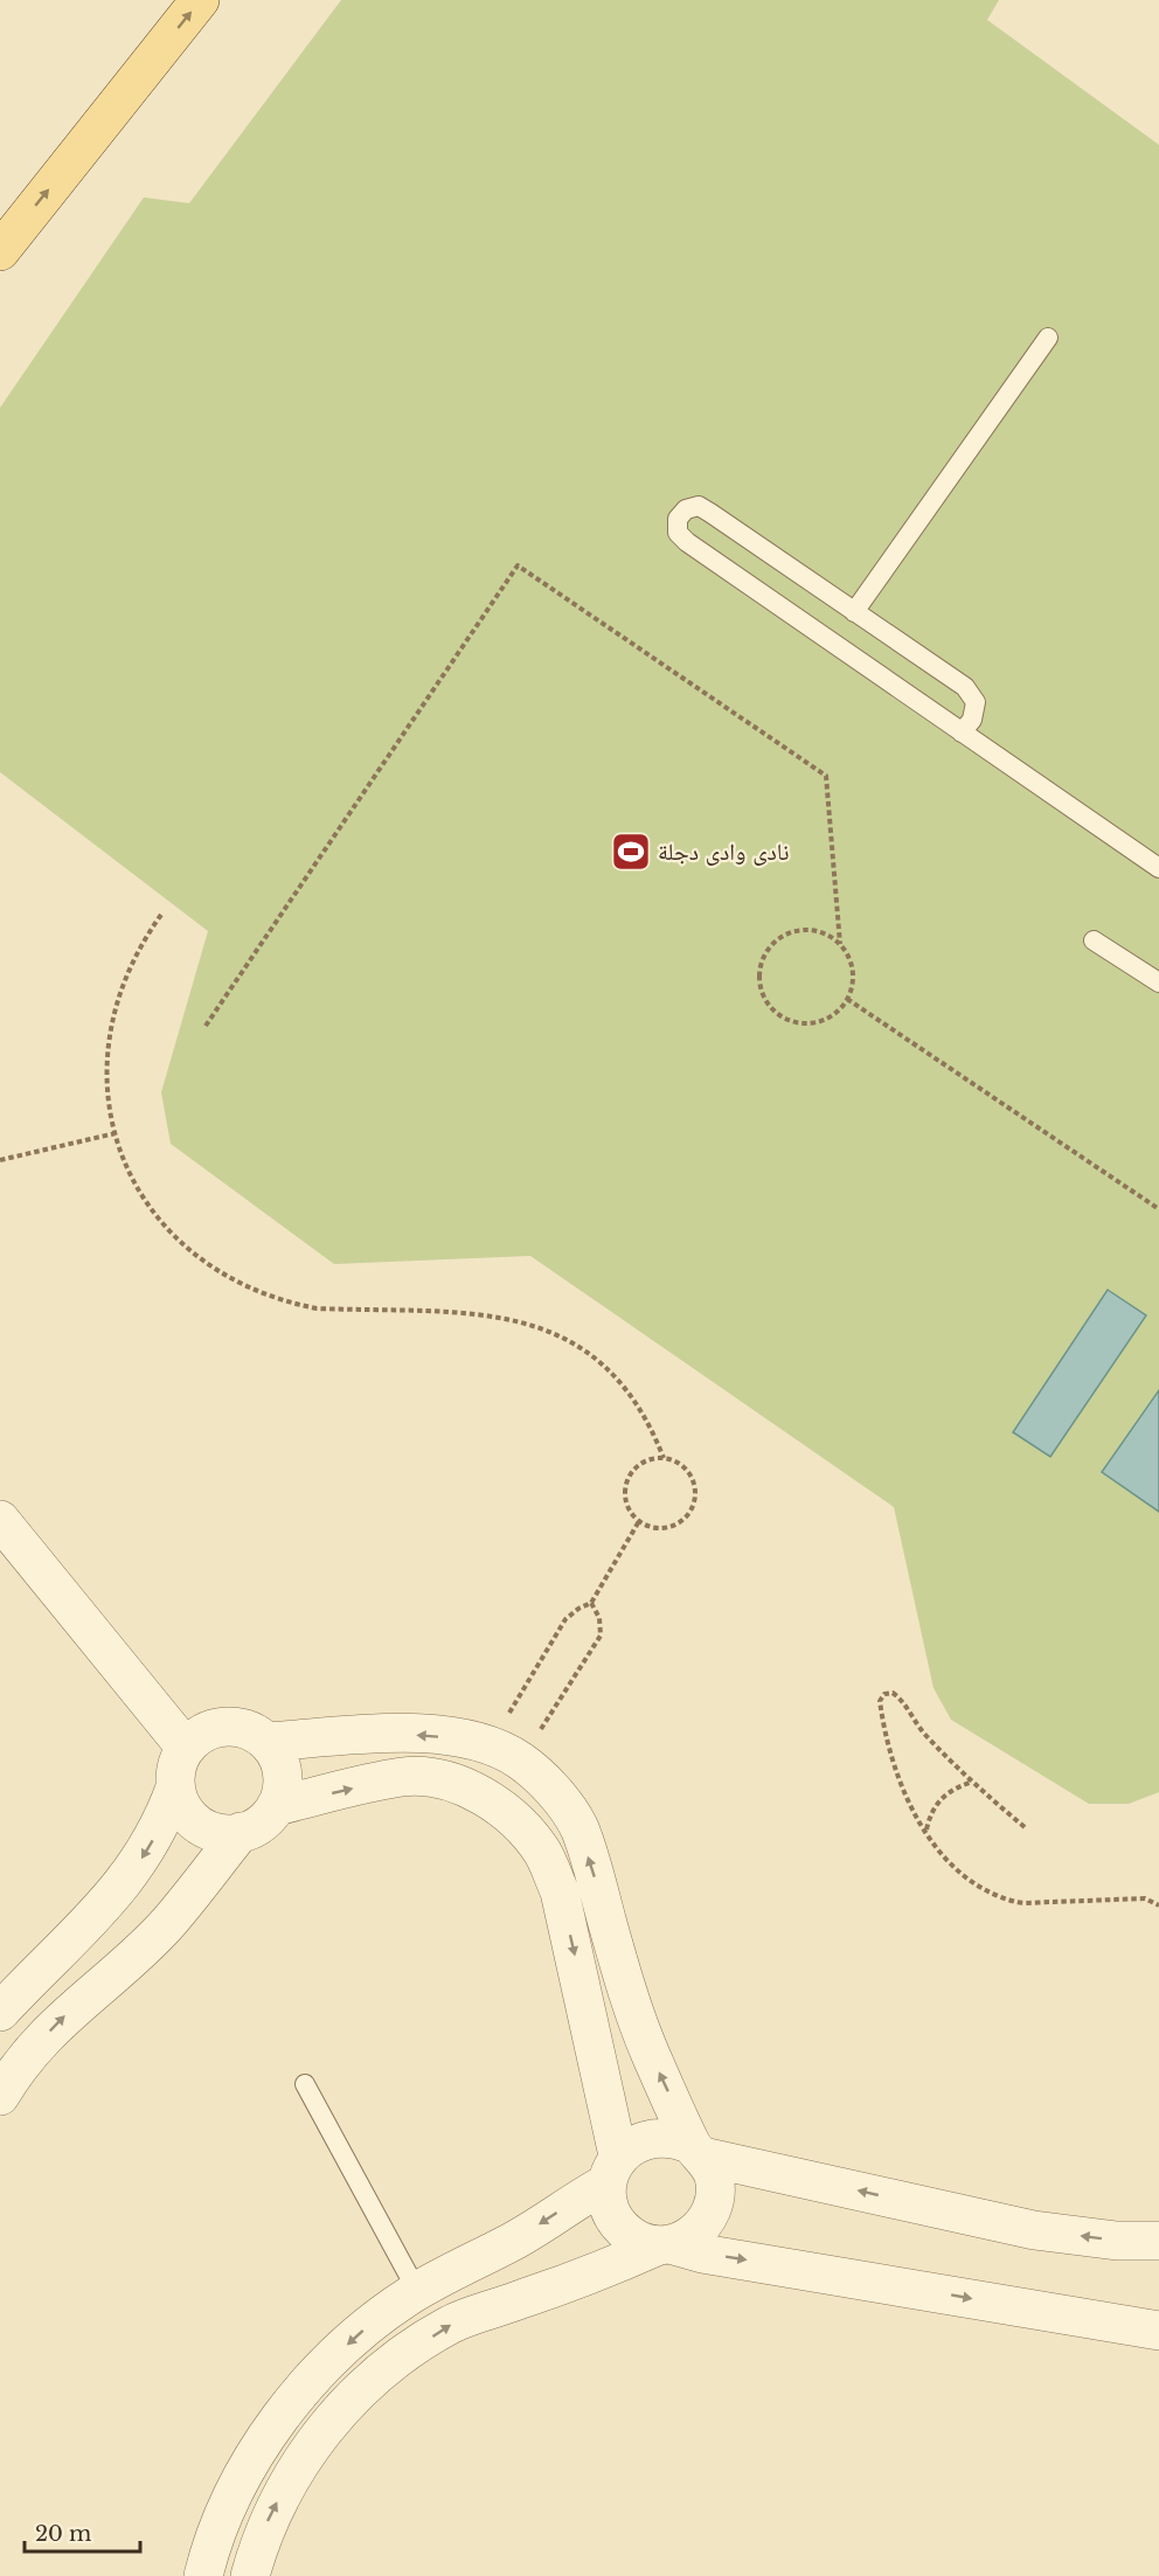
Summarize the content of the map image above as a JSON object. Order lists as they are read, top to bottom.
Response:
{
  "places": {
    "sports": ["نادى وادى دجلة"]
  },
  "scale_bar": "20 m"
}
